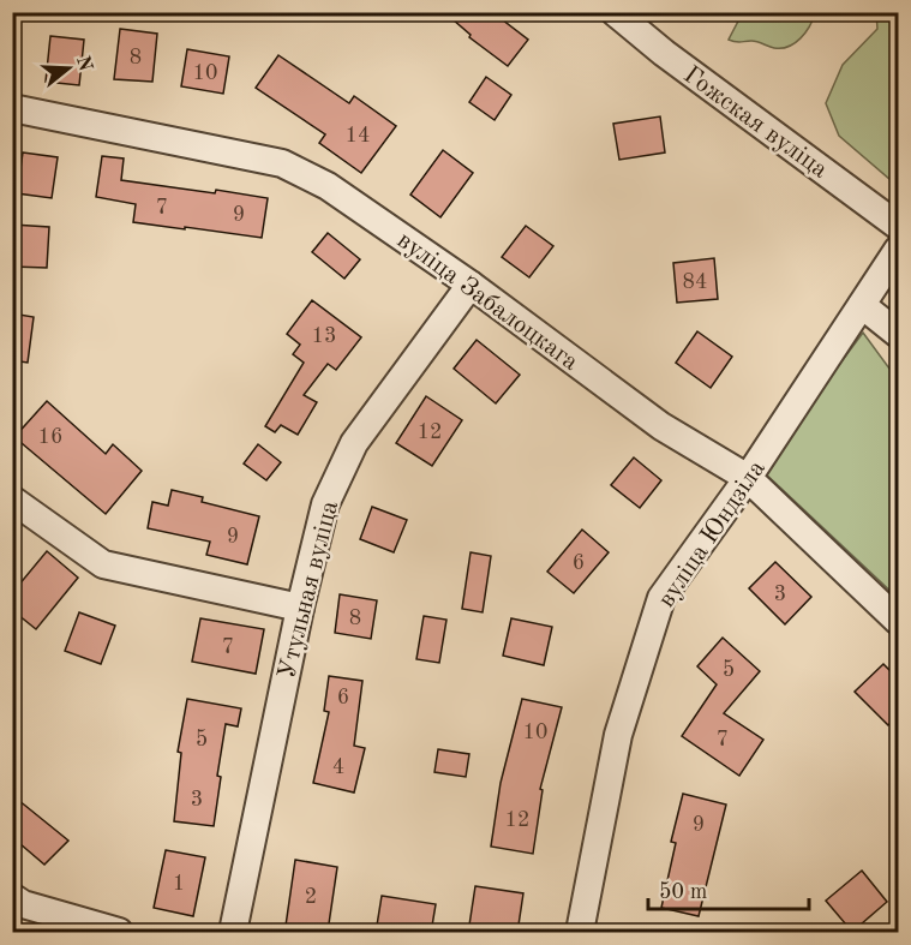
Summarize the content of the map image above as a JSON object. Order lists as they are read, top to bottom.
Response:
{
  "streets": {
    "street": [
      "Гожская вуліца",
      "вуліца Забалоцкага",
      "вуліца Юндзіла",
      "Утульная вуліца"
    ]
  },
  "crossings": [
    ["вуліца Забалоцкага", "вуліца Юндзіла"],
    ["вуліца Забалоцкага", "Утульная вуліца"]
  ],
  "house_numbers": [
    "8",
    "10",
    "14",
    "7",
    "9",
    "84",
    "13",
    "12",
    "16",
    "9",
    "6",
    "3",
    "8",
    "7",
    "5",
    "6",
    "10",
    "5",
    "7",
    "4",
    "3",
    "12",
    "9",
    "1",
    "2"
  ],
  "scale_bar": "50 m",
  "north": "right"
}
